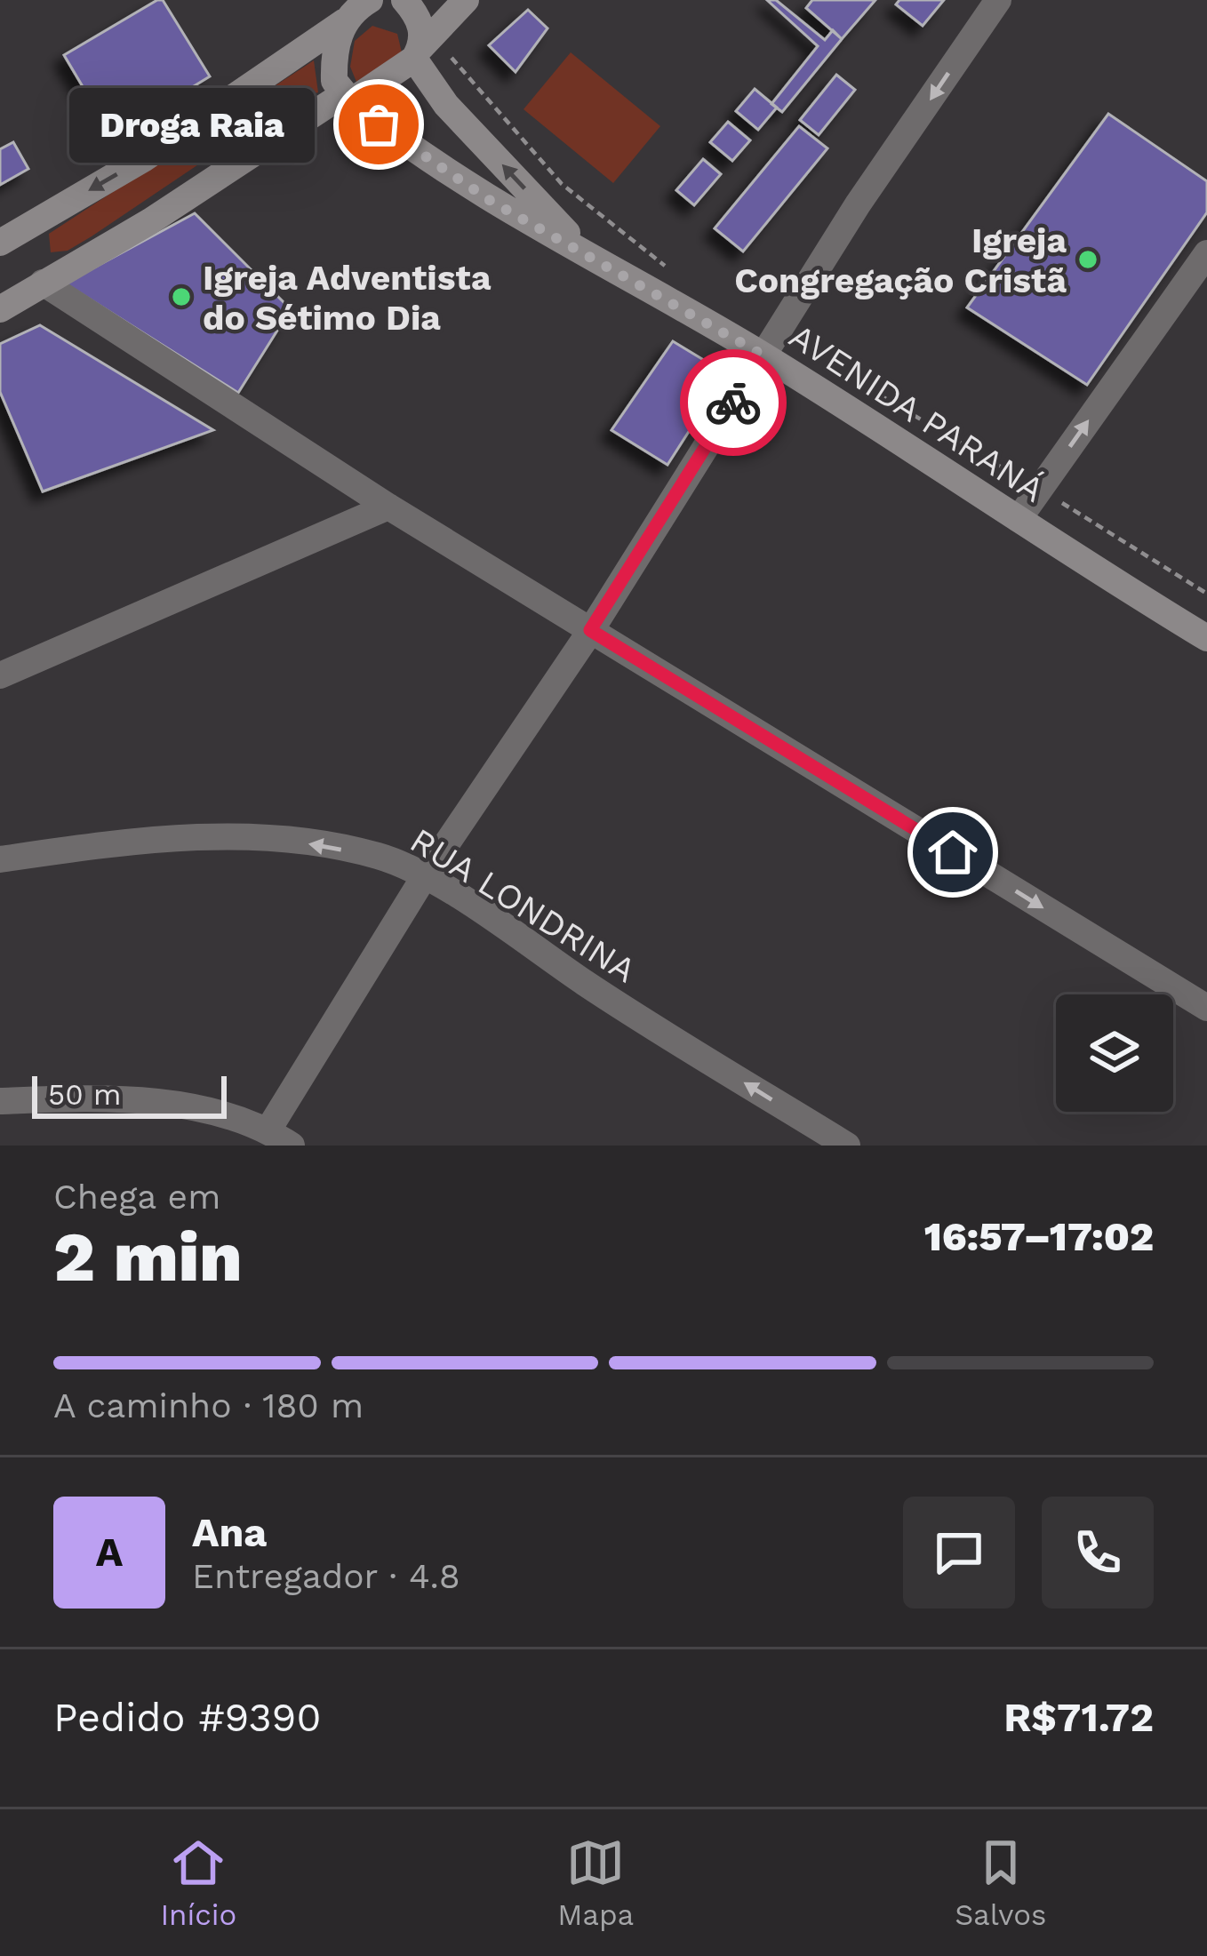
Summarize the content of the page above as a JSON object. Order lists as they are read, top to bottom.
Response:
{
  "streets": {
    "main road": ["AVENIDA PARANÁ"],
    "street": ["RUA LONDRINA"]
  },
  "one_way": ["RUA LONDRINA"],
  "places": ["Droga Raia", "Igreja Congregação Cristã", "Igreja Adventista do Sétimo Dia"],
  "scale_bar": "50 m",
  "page": {
    "bubble": "Droga Raia",
    "scale": "50 m",
    "heading": ["2 min", "Chega em", "16:57–17:02"],
    "panel": [
      "Ana",
      "Entregador · 4.8",
      "Pedido #9390",
      "R$71.72"
    ],
    "bar": "A caminho · 180 m",
    "round": "A",
    "tabs": ["Início", "Mapa", "Salvos"]
  }
}
